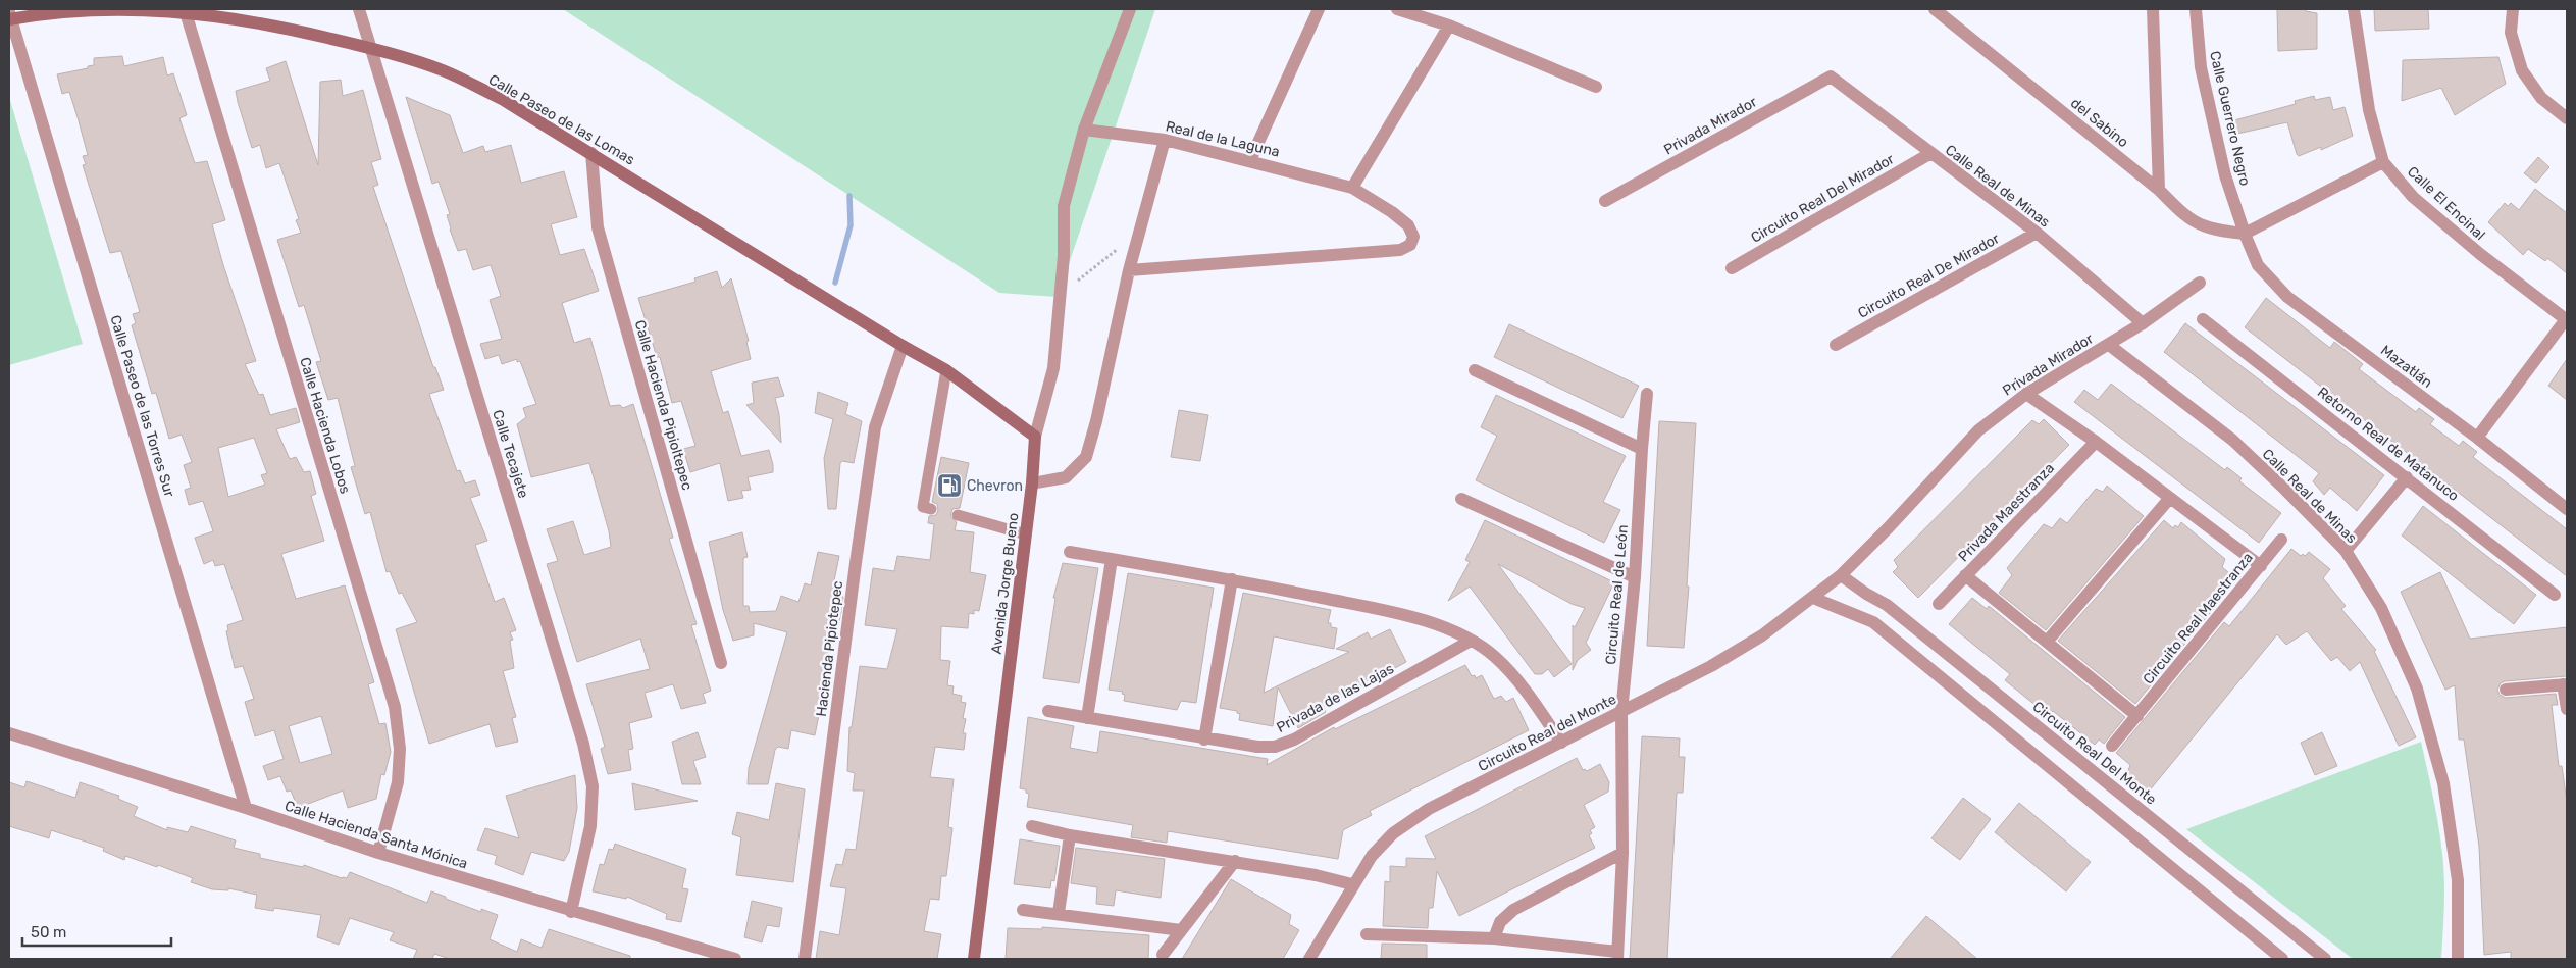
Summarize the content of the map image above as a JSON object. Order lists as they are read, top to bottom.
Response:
{
  "streets": {
    "main road": ["Calle Paseo de las Lomas", "Avenida Jorge Bueno"],
    "street": [
      "Calle Guerrero Negro",
      "del Sabino",
      "Privada Mirador",
      "Real de la Laguna",
      "Calle Real de Minas",
      "Circuito Real Del Mirador",
      "Calle El Encinal",
      "Circuito Real De Mirador",
      "Mazatlán",
      "Calle Hacienda Pipioltepec",
      "Calle Paseo de las Torres Sur",
      "Calle Hacienda Lobos",
      "Retorno Real de Matanuco",
      "Calle Tecajete",
      "Privada Maestranza",
      "Circuito Real de León",
      "Circuito Real Maestranza",
      "Hacienda Pipiotepec",
      "Privada de las Lajas",
      "Circuito Real del Monte",
      "Circuito Real Del Monte",
      "Calle Hacienda Santa Mónica"
    ]
  },
  "crossings": [
    ["Calle Guerrero Negro", "del Sabino"],
    ["Calle Guerrero Negro", "Mazatlán"],
    ["Calle Paseo de las Lomas", "Calle Hacienda Pipioltepec"],
    ["Calle Paseo de las Lomas", "Calle Paseo de las Torres Sur"],
    ["Calle Paseo de las Lomas", "Calle Hacienda Lobos"],
    ["Calle Paseo de las Lomas", "Calle Tecajete"],
    ["Calle Paseo de las Lomas", "Avenida Jorge Bueno"],
    ["Calle Paseo de las Lomas", "Hacienda Pipiotepec"],
    ["del Sabino", "Mazatlán"],
    ["Privada Mirador", "Calle Real de Minas"],
    ["Privada Mirador", "Circuito Real del Monte"],
    ["Privada Mirador", "Circuito Real Del Monte"],
    ["Real de la Laguna", "Avenida Jorge Bueno"],
    ["Calle Real de Minas", "Circuito Real Del Mirador"],
    ["Calle Real de Minas", "Circuito Real De Mirador"],
    ["Calle Paseo de las Torres Sur", "Calle Hacienda Santa Mónica"],
    ["Calle Hacienda Lobos", "Calle Hacienda Santa Mónica"],
    ["Calle Tecajete", "Calle Hacienda Santa Mónica"],
    ["Circuito Real de León", "Circuito Real del Monte"],
    ["Circuito Real del Monte", "Circuito Real Del Monte"]
  ],
  "places": {
    "fuel station": ["Chevron"]
  },
  "scale_bar": "50 m"
}
